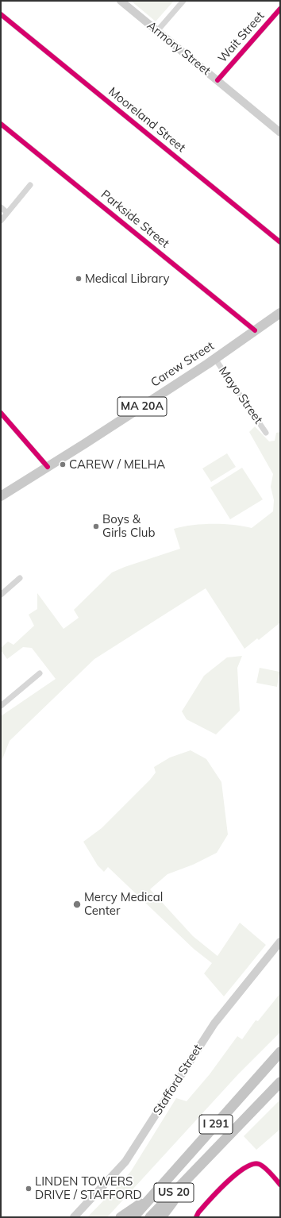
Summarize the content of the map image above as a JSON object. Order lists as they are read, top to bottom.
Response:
{
  "streets": {
    "highway": ["I 291", "US 20"],
    "main road": [
      "Armory Street",
      "Carew Street",
      "MA 20A",
      "Stafford Street"
    ],
    "street": [
      "Wait Street",
      "Mooreland Street",
      "Parkside Street",
      "Mayo Street"
    ]
  },
  "crossings": [
    ["Wait Street", "Armory Street"],
    ["Parkside Street", "Carew Street"],
    ["Carew Street", "Mayo Street"],
    ["I 291", "US 20"]
  ],
  "places": [
    "Medical Library",
    "CAREW / MELHA",
    "Boys & Girls Club",
    "Mercy Medical Center",
    "LINDEN TOWERS DRIVE / STAFFORD"
  ]
}
